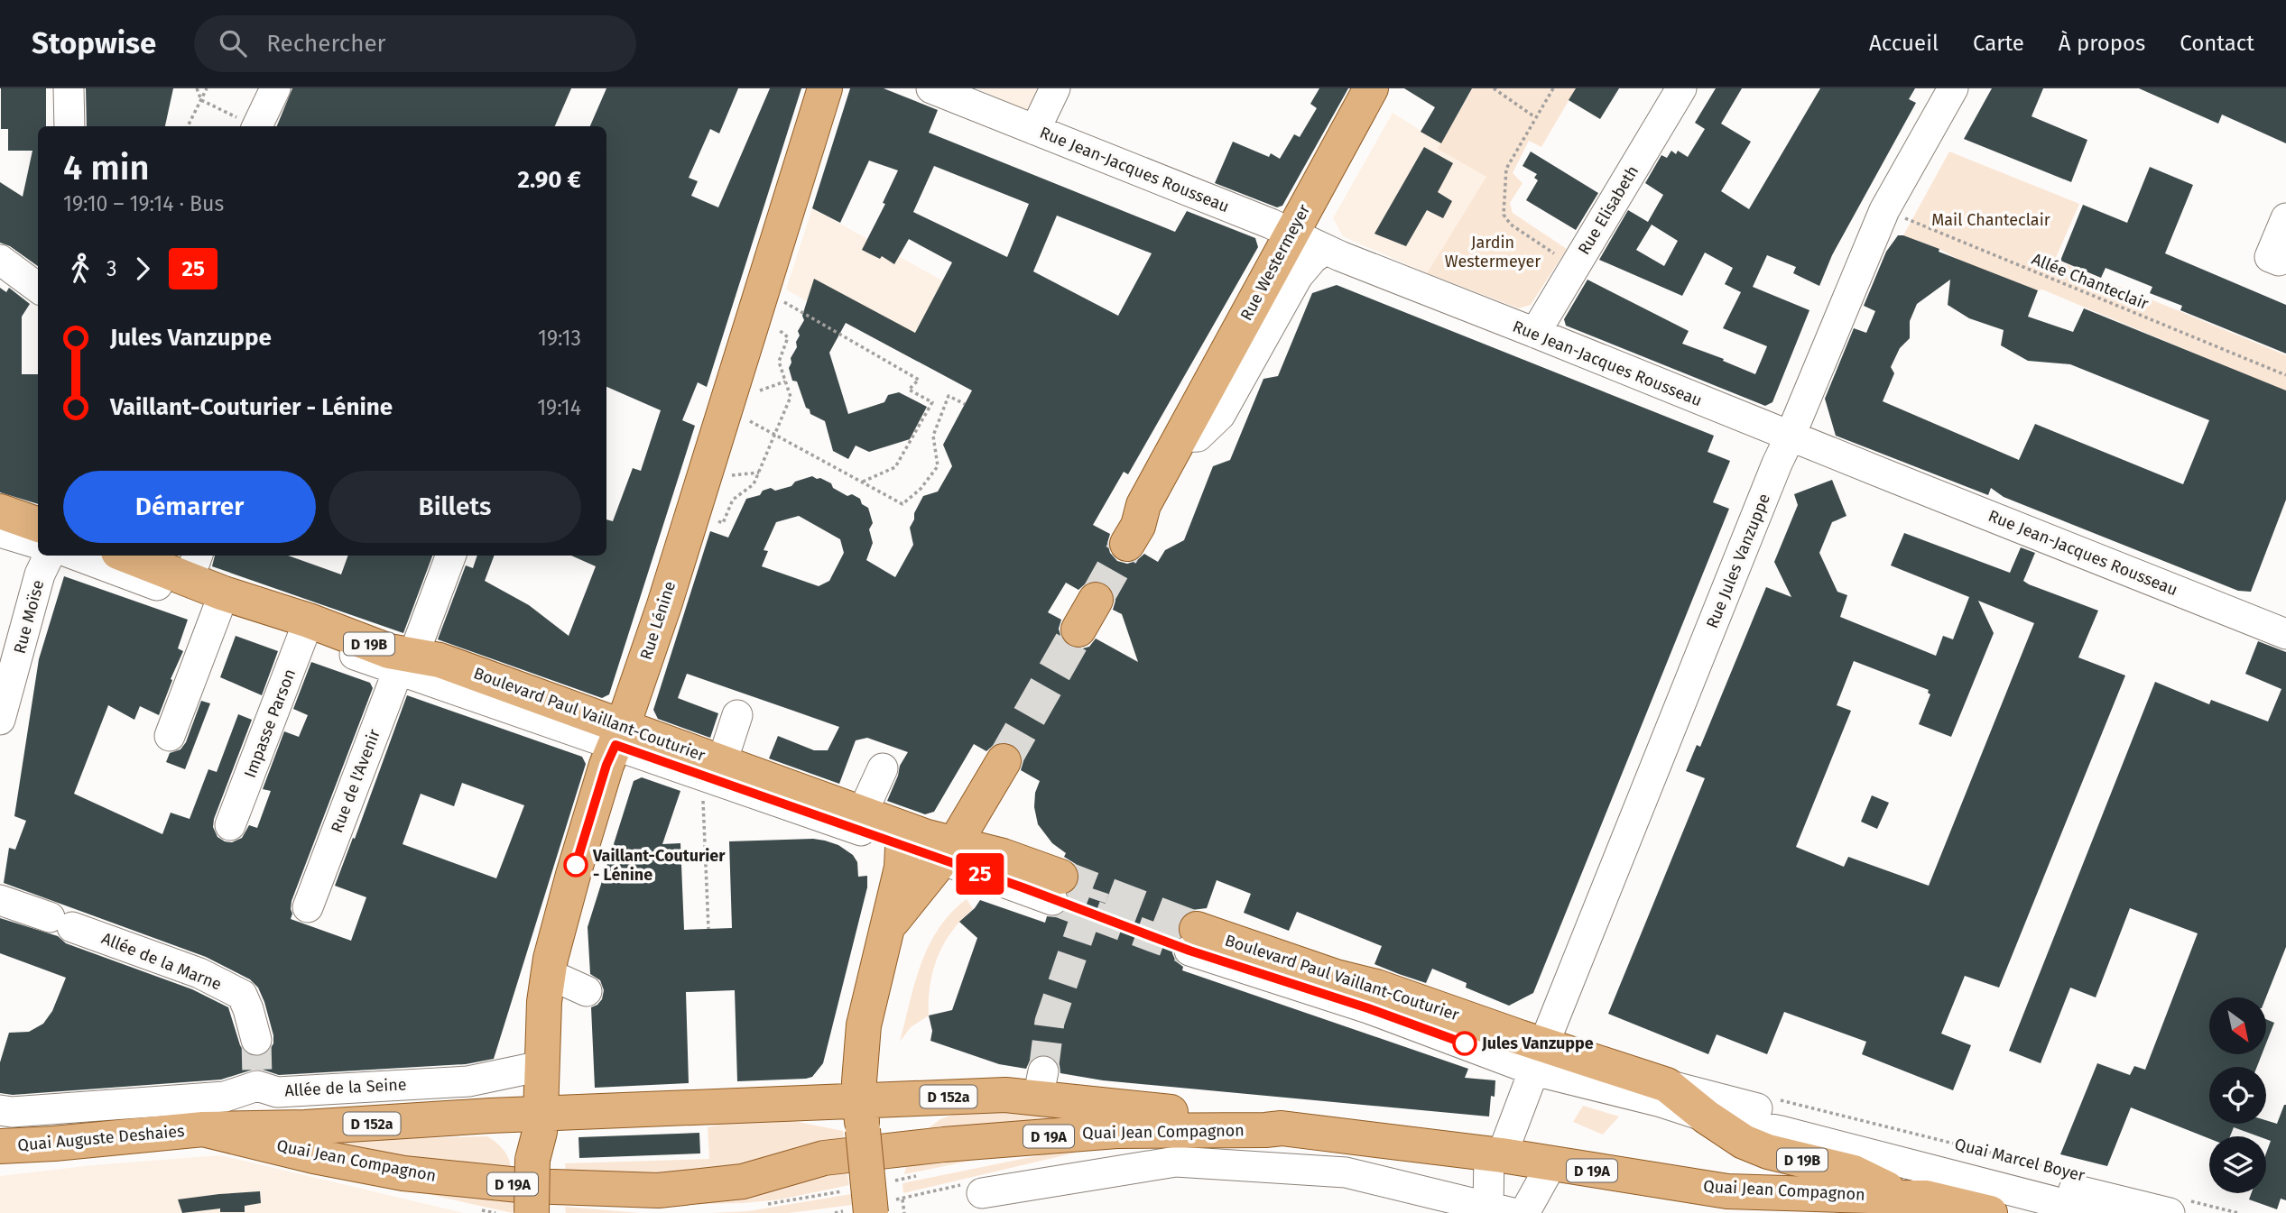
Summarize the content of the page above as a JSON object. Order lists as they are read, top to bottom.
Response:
{
  "streets": {
    "main road": [
      "Rue Westermeyer",
      "Rue Lénine",
      "D 19B",
      "Boulevard Paul Vaillant-Couturier",
      "D 152a",
      "Quai Jean Compagnon",
      "D 19A",
      "Quai Auguste Deshaies"
    ],
    "street": [
      "Rue Jean-Jacques Rousseau",
      "Rue Elisabeth",
      "Rue Jules Vanzuppe",
      "Rue Moïse",
      "Impasse Parson",
      "Rue de l'Avenir",
      "Allée de la Marne",
      "Allée de la Seine",
      "Quai Marcel Boyer"
    ],
    "path": ["Allée Chanteclair"]
  },
  "crossings": [
    ["Rue Jean-Jacques Rousseau", "Rue Elisabeth"],
    ["Rue Jean-Jacques Rousseau", "Rue Westermeyer"],
    ["Rue Jean-Jacques Rousseau", "Rue Jules Vanzuppe"],
    ["Allée Chanteclair", "Rue Jules Vanzuppe"],
    ["Rue Jules Vanzuppe", "Boulevard Paul Vaillant-Couturier"],
    ["Rue Jules Vanzuppe", "Quai Jean Compagnon"],
    ["Rue Lénine", "Boulevard Paul Vaillant-Couturier"],
    ["Rue Lénine", "Allée de la Seine"],
    ["Rue Lénine", "D 152a"],
    ["Boulevard Paul Vaillant-Couturier", "Impasse Parson"],
    ["Boulevard Paul Vaillant-Couturier", "Rue de l'Avenir"],
    ["Boulevard Paul Vaillant-Couturier", "Quai Jean Compagnon"],
    ["Boulevard Paul Vaillant-Couturier", "Quai Marcel Boyer"],
    ["D 152a", "Quai Jean Compagnon"],
    ["D 152a", "Quai Auguste Deshaies"],
    ["Quai Jean Compagnon", "Quai Auguste Deshaies"]
  ],
  "parks": ["Mail Chanteclair", "Jardin Westermeyer"],
  "places": ["Vaillant-Couturier - Lénine", "Jules Vanzuppe"],
  "lines": ["bus line 25"],
  "north": "bottom right",
  "page": {
    "header": "Stopwise",
    "search": "Rechercher",
    "nav": [
      "Accueil",
      "Carte",
      "À propos",
      "Contact"
    ],
    "on_map": "25",
    "heading": ["4 min", "19:10 – 19:14 · Bus", "2.90 €"],
    "legs": ["3", "25"],
    "list": [
      {
        "name": "Jules Vanzuppe",
        "value": "19:13"
      },
      {
        "name": "Vaillant-Couturier - Lénine",
        "value": "19:14"
      }
    ],
    "buttons": ["Démarrer", "Billets"]
  }
}
